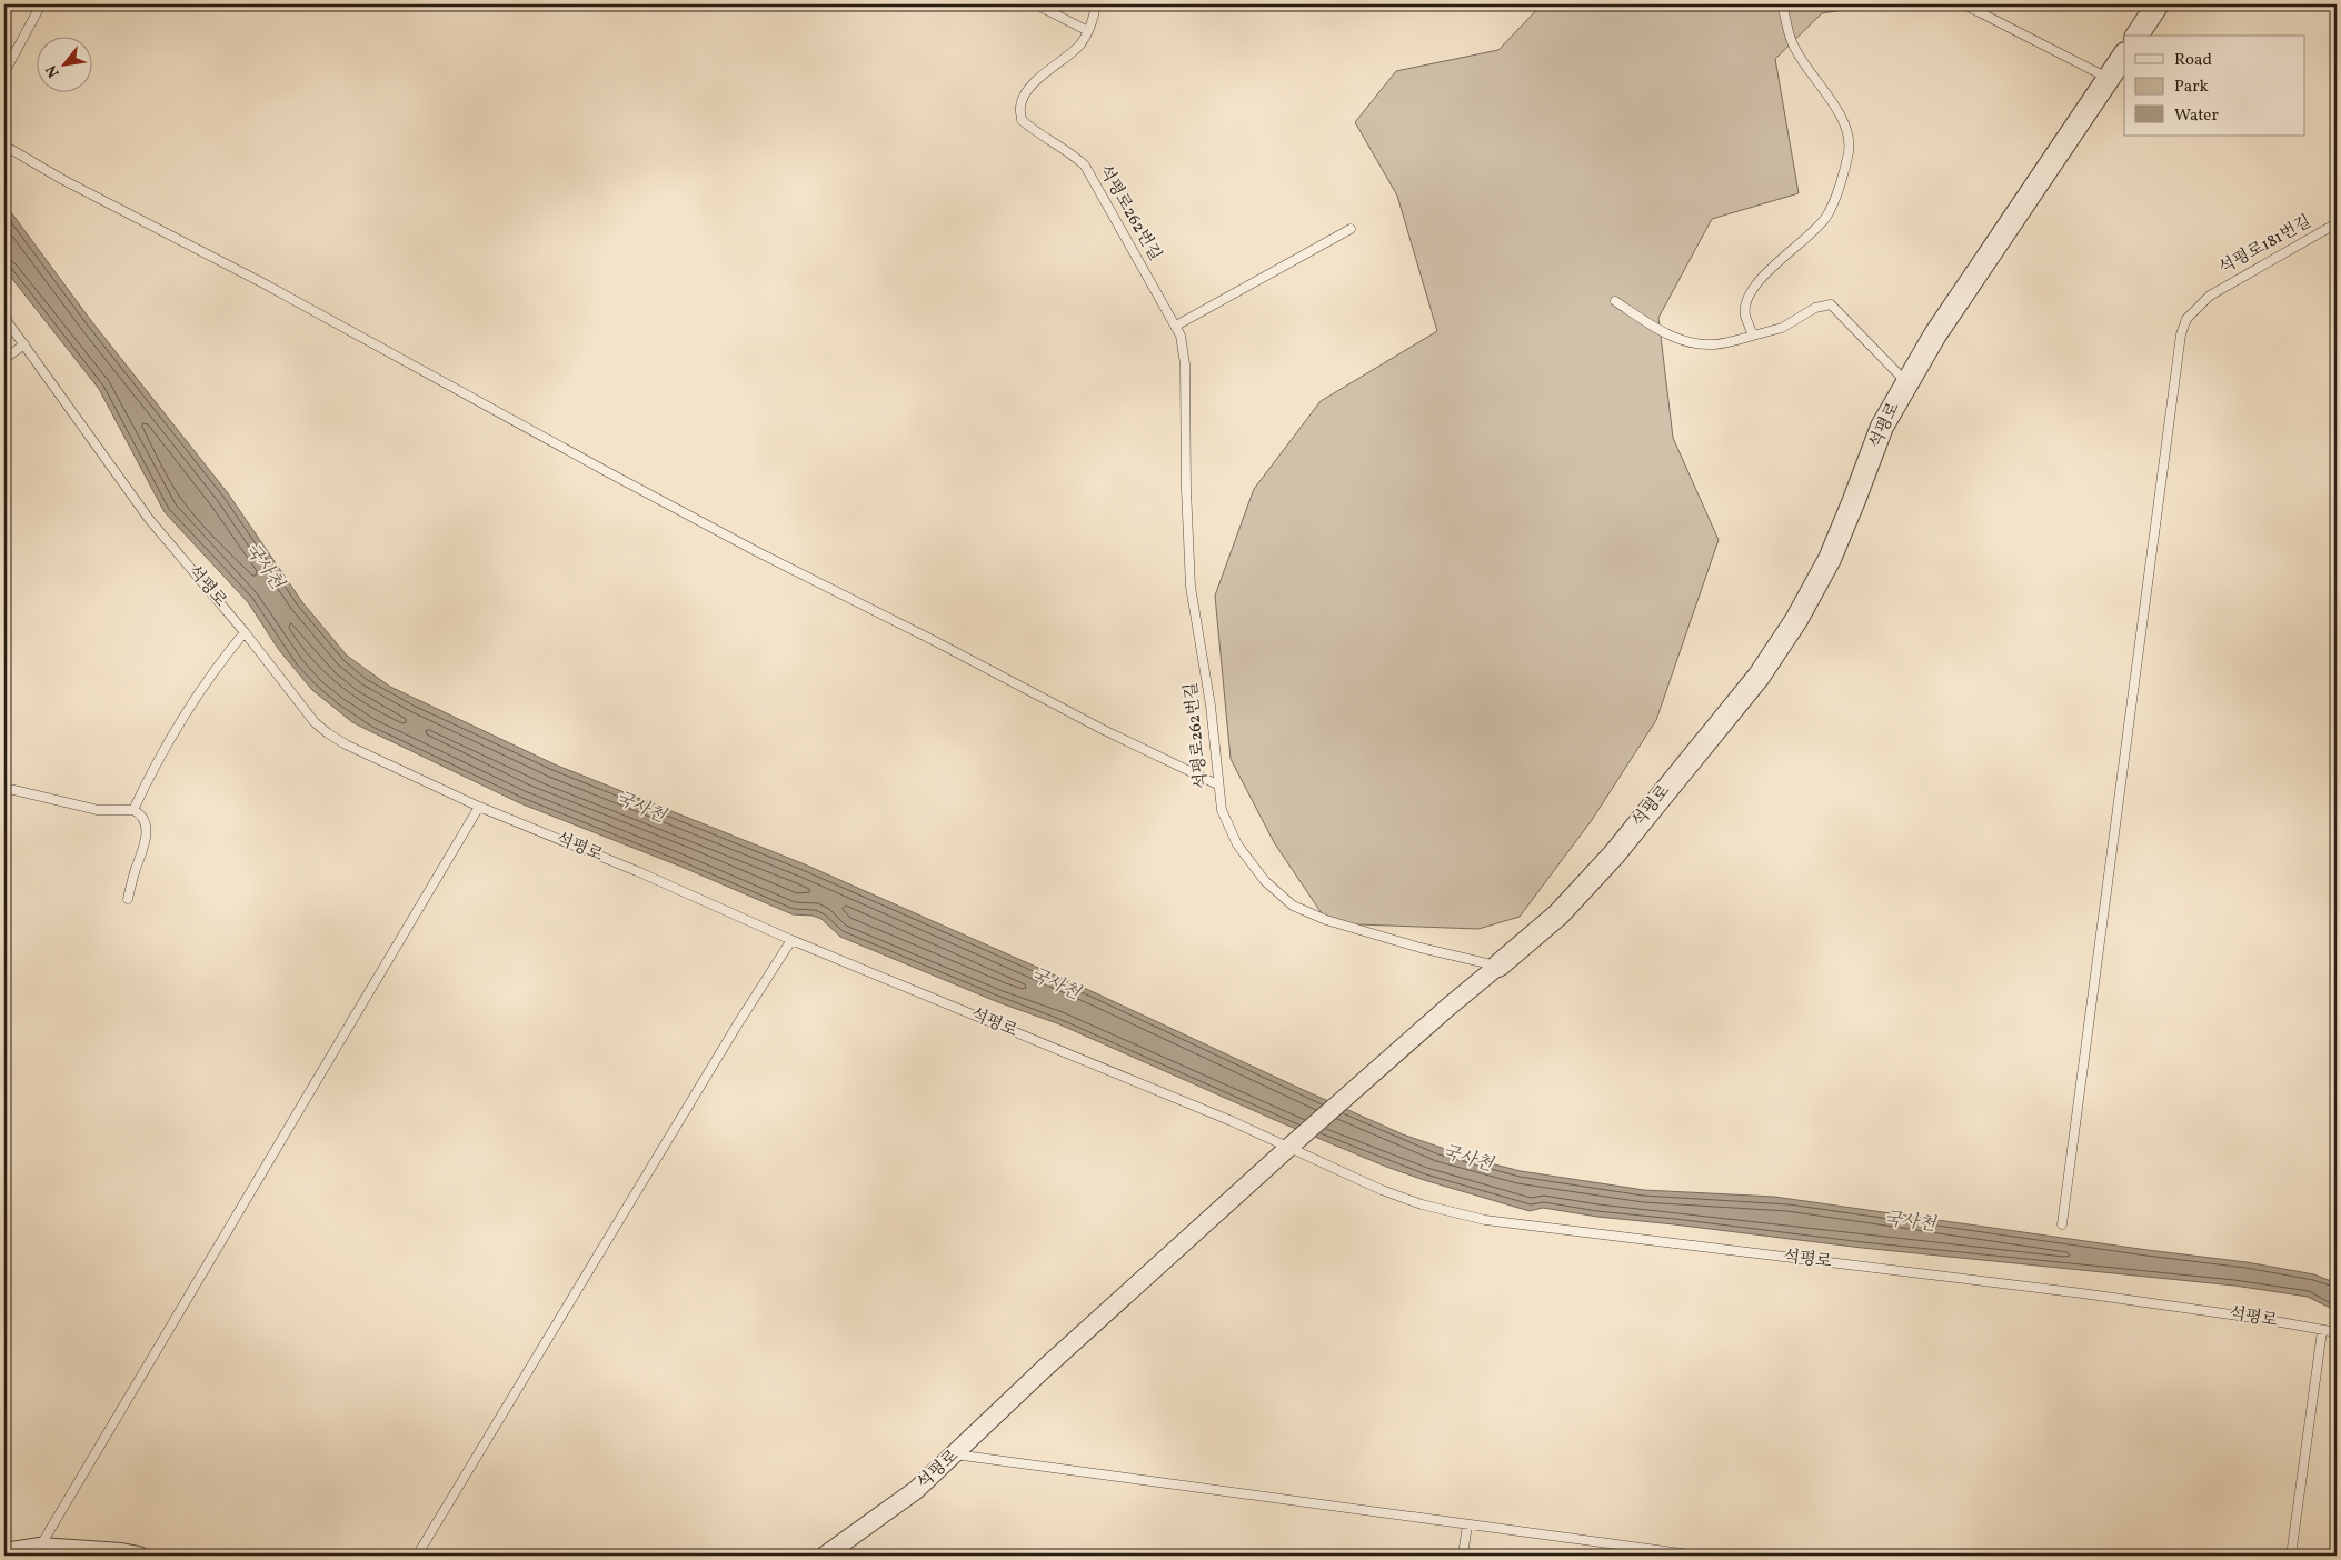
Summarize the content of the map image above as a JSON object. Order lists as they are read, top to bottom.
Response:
{
  "streets": {
    "street": ["석평로"],
    "lane": ["석평로262번길", "석평로181번길"]
  },
  "crossings": [
    ["석평로262번길", "석평로"]
  ],
  "water": ["국사천"],
  "legend": ["Road", "Park", "Water"],
  "north": "bottom left"
}
